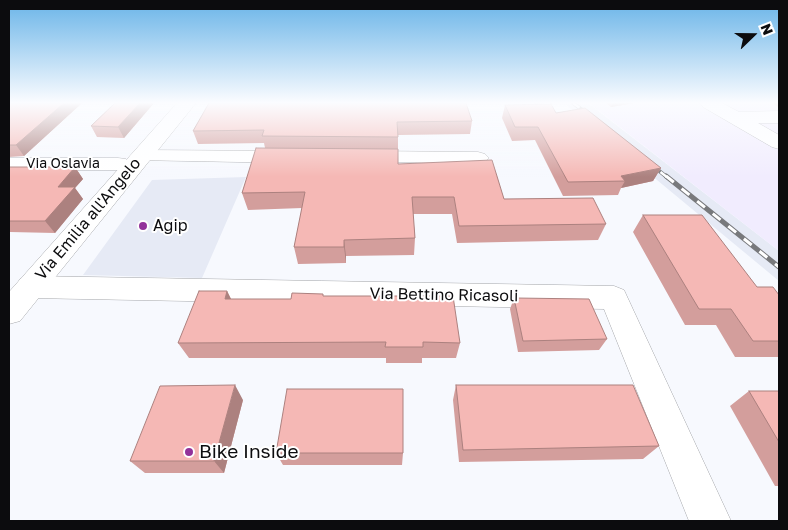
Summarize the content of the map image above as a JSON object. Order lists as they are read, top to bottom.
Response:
{
  "streets": {
    "street": ["Via Oslavia", "Via Emilia all'Angelo", "Via Bettino Ricasoli"]
  },
  "crossings": [
    ["Via Oslavia", "Via Emilia all'Angelo"],
    ["Via Emilia all'Angelo", "Via Bettino Ricasoli"]
  ],
  "places": ["Agip", "Bike Inside"],
  "north": "right"
}
